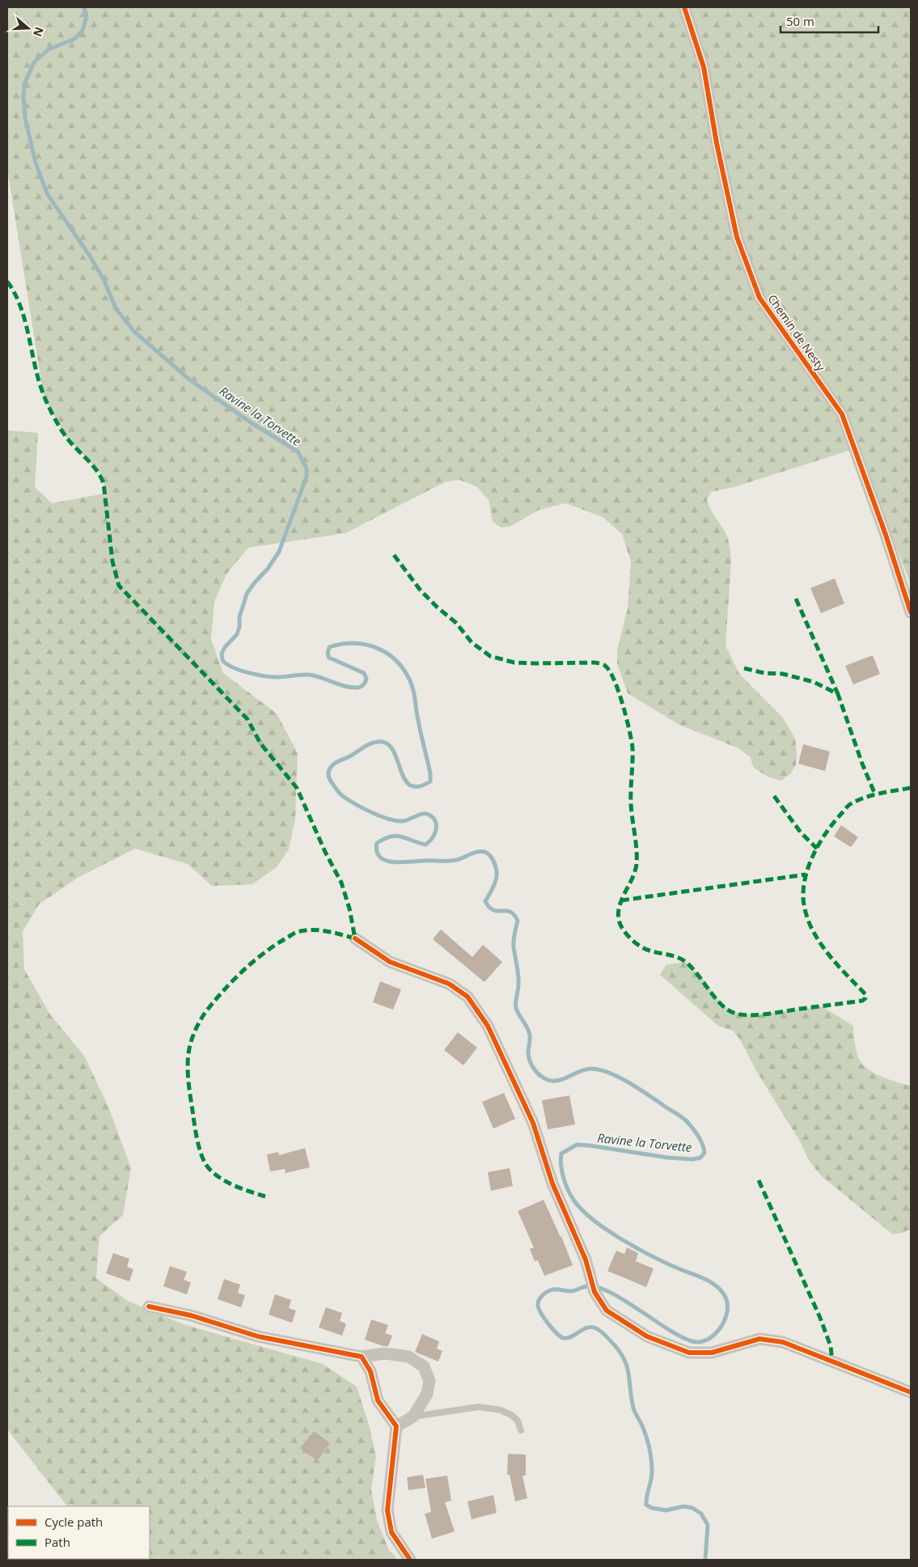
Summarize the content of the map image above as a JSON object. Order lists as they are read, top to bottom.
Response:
{
  "streets": {
    "street": ["Chemin de Nesty"]
  },
  "water": ["Ravine la Torvette"],
  "legend": ["Cycle path", "Path"],
  "scale_bar": "50 m",
  "north": "right"
}
